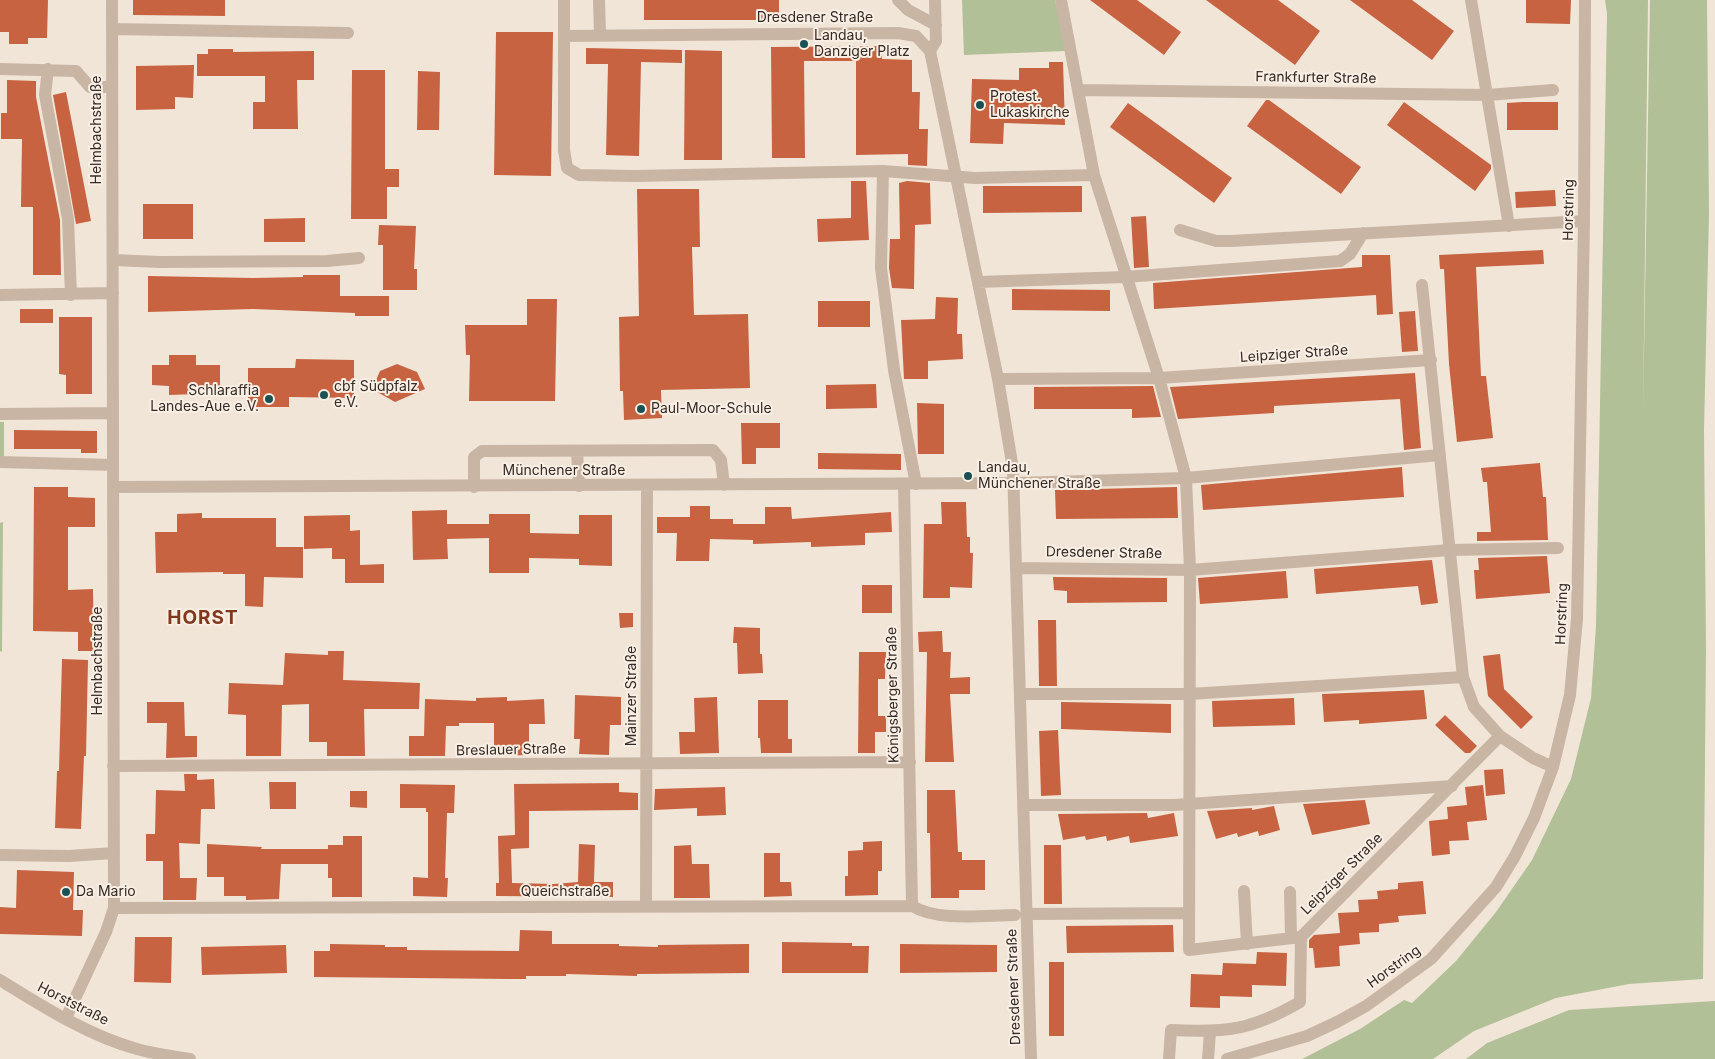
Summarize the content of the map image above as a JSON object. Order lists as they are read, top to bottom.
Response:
{
  "streets": {
    "street": [
      "Dresdener Straße",
      "Frankfurter Straße",
      "Helmbachstraße",
      "Horstring",
      "Leipziger Straße",
      "Münchener Straße",
      "Königsberger Straße",
      "Mainzer Straße",
      "Breslauer Straße",
      "Queichstraße",
      "Horststraße"
    ]
  },
  "crossings": [
    ["Dresdener Straße", "Münchener Straße"],
    ["Dresdener Straße", "Queichstraße"],
    ["Helmbachstraße", "Münchener Straße"],
    ["Helmbachstraße", "Breslauer Straße"],
    ["Helmbachstraße", "Queichstraße"],
    ["Helmbachstraße", "Horststraße"],
    ["Münchener Straße", "Königsberger Straße"],
    ["Münchener Straße", "Mainzer Straße"],
    ["Königsberger Straße", "Breslauer Straße"],
    ["Königsberger Straße", "Queichstraße"],
    ["Mainzer Straße", "Breslauer Straße"],
    ["Mainzer Straße", "Queichstraße"]
  ],
  "districts": ["HORST"],
  "places": [
    "Landau, Danziger Platz",
    "Protest. Lukaskirche",
    "cbf Südpfalz e.V.",
    "Schlaraffia Landes-Aue e.V.",
    "Paul-Moor-Schule",
    "Landau, Münchener Straße",
    "Da Mario"
  ]
}
